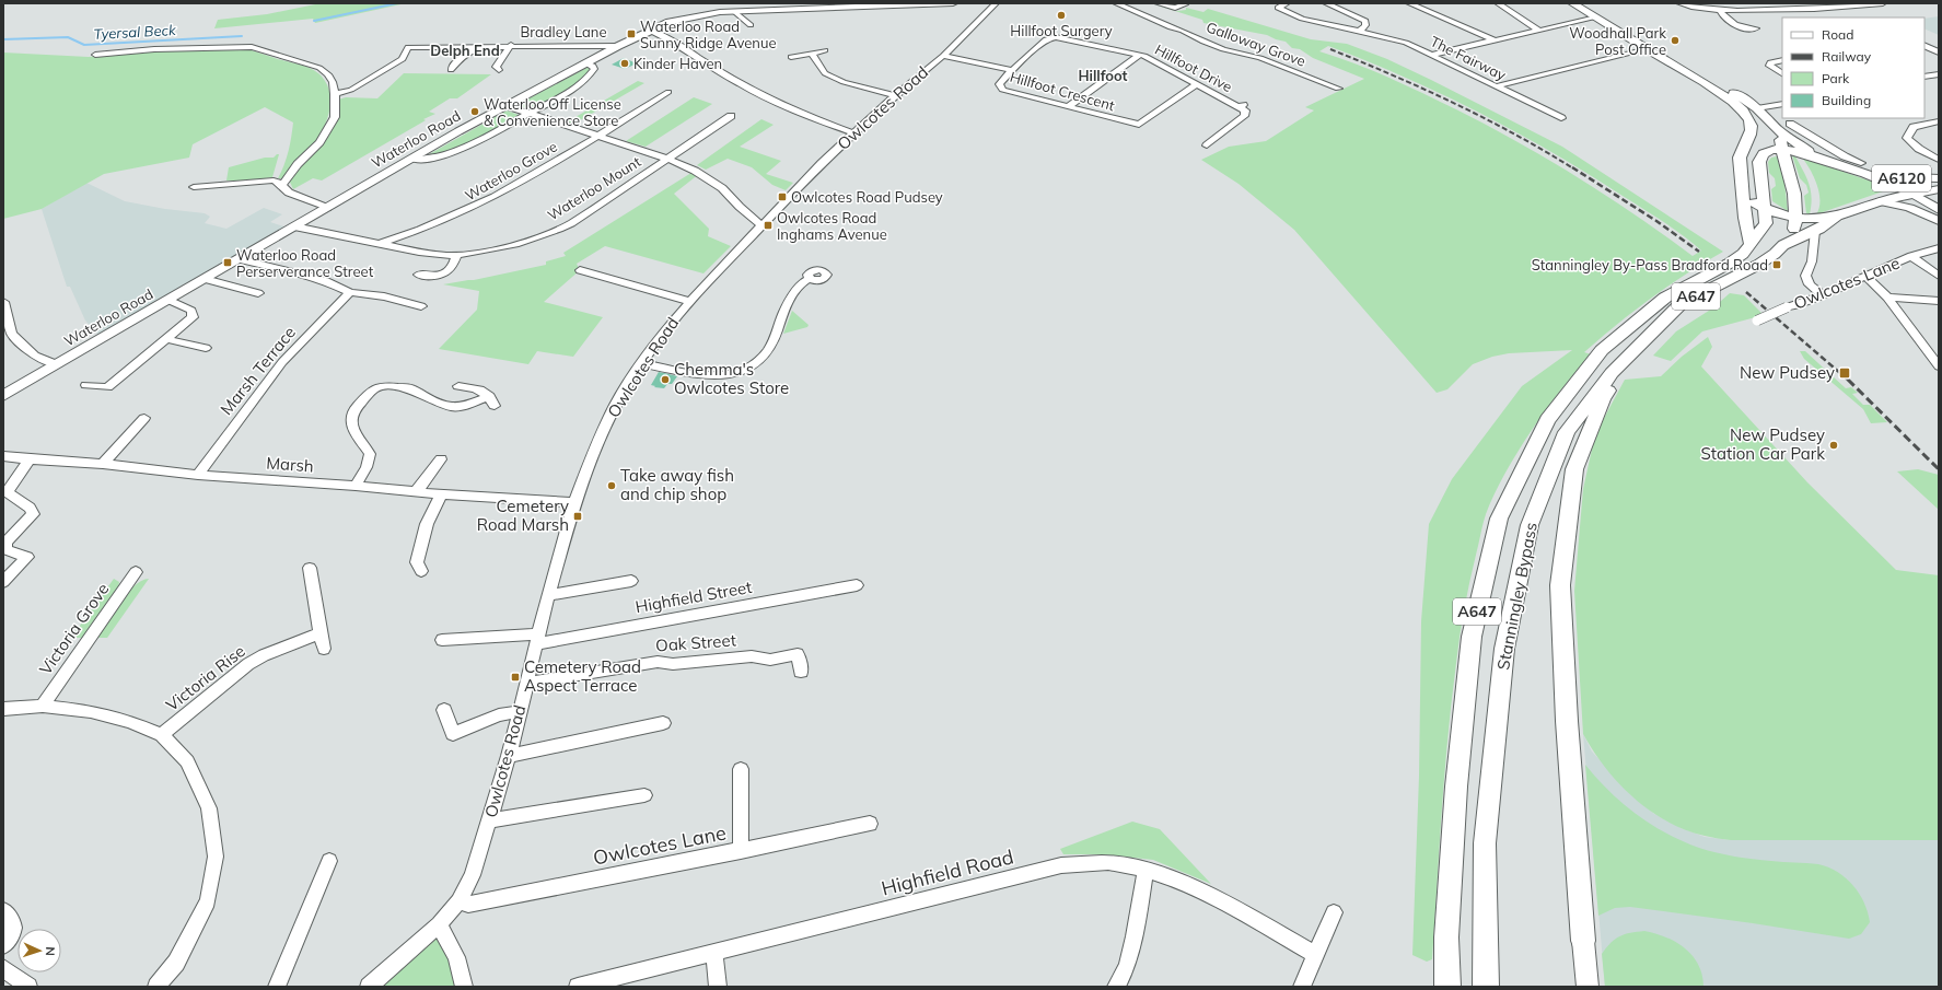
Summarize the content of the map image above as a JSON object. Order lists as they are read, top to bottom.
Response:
{
  "streets": {
    "highway": ["A6120", "A647", "Stanningley Bypass"],
    "main road": ["Waterloo Road"],
    "street": [
      "Bradley Lane",
      "Galloway Grove",
      "The Fairway",
      "Hillfoot Drive",
      "Hillfoot Crescent",
      "Owlcotes Road",
      "Waterloo Grove",
      "Waterloo Mount",
      "Owlcotes Lane",
      "Marsh Terrace",
      "Marsh",
      "Highfield Street",
      "Victoria Grove",
      "Oak Street",
      "Victoria Rise",
      "Highfield Road"
    ]
  },
  "crossings": [
    ["Bradley Lane", "Waterloo Road"],
    ["Hillfoot Drive", "Hillfoot Crescent"],
    ["Owlcotes Road", "Owlcotes Lane"],
    ["Owlcotes Road", "Marsh"],
    ["Owlcotes Road", "Highfield Street"],
    ["Owlcotes Road", "Oak Street"],
    ["Waterloo Road", "Waterloo Mount"],
    ["Waterloo Grove", "Waterloo Mount"],
    ["A647", "Stanningley Bypass"],
    ["Marsh Terrace", "Marsh"]
  ],
  "districts": ["Delph End", "Hillfoot"],
  "water": ["Tyersal Beck"],
  "places": {
    "other": [
      "Hillfoot Surgery",
      "Woodhall Park Post Office",
      "Kinder Haven",
      "Waterloo Off License & Convenience Store",
      "Chemma's Owlcotes Store",
      "New Pudsey Station Car Park",
      "Take away fish and chip shop"
    ],
    "transit": [
      "Waterloo Road Sunny Ridge Avenue",
      "Owlcotes Road Pudsey",
      "Owlcotes Road Inghams Avenue",
      "Waterloo Road Perserverance Street",
      "Stanningley By-Pass Bradford Road",
      "New Pudsey",
      "Cemetery Road Marsh",
      "Cemetery Road Aspect Terrace"
    ]
  },
  "legend": [
    "Road",
    "Railway",
    "Park",
    "Building"
  ],
  "north": "right"
}
